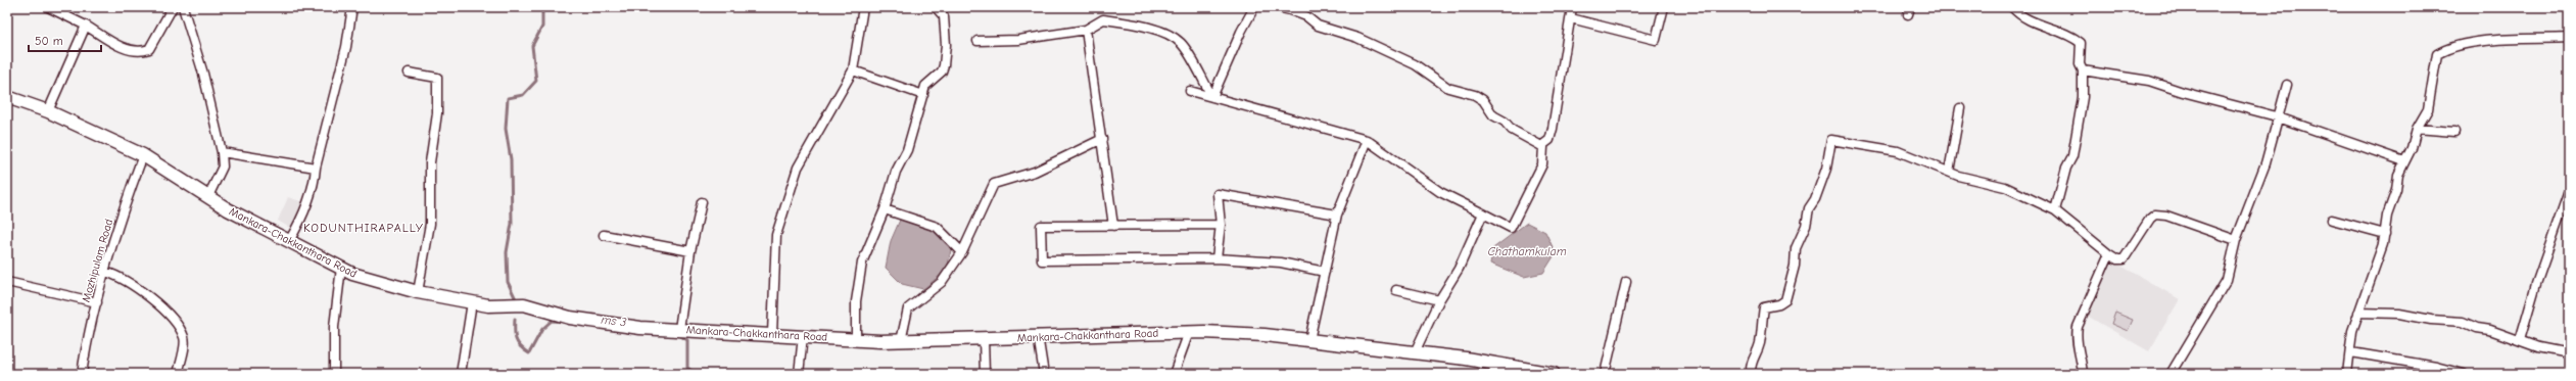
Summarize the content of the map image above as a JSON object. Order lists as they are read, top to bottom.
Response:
{
  "streets": {
    "main road": ["Mankara-Chakkanthara Road"],
    "street": ["Mozhipulam Road"]
  },
  "crossings": [
    ["Mankara-Chakkanthara Road", "Mozhipulam Road"]
  ],
  "districts": ["KODUNTHIRAPALLY"],
  "water": ["Chathamkulam", "ms 3"],
  "scale_bar": "50 m"
}
